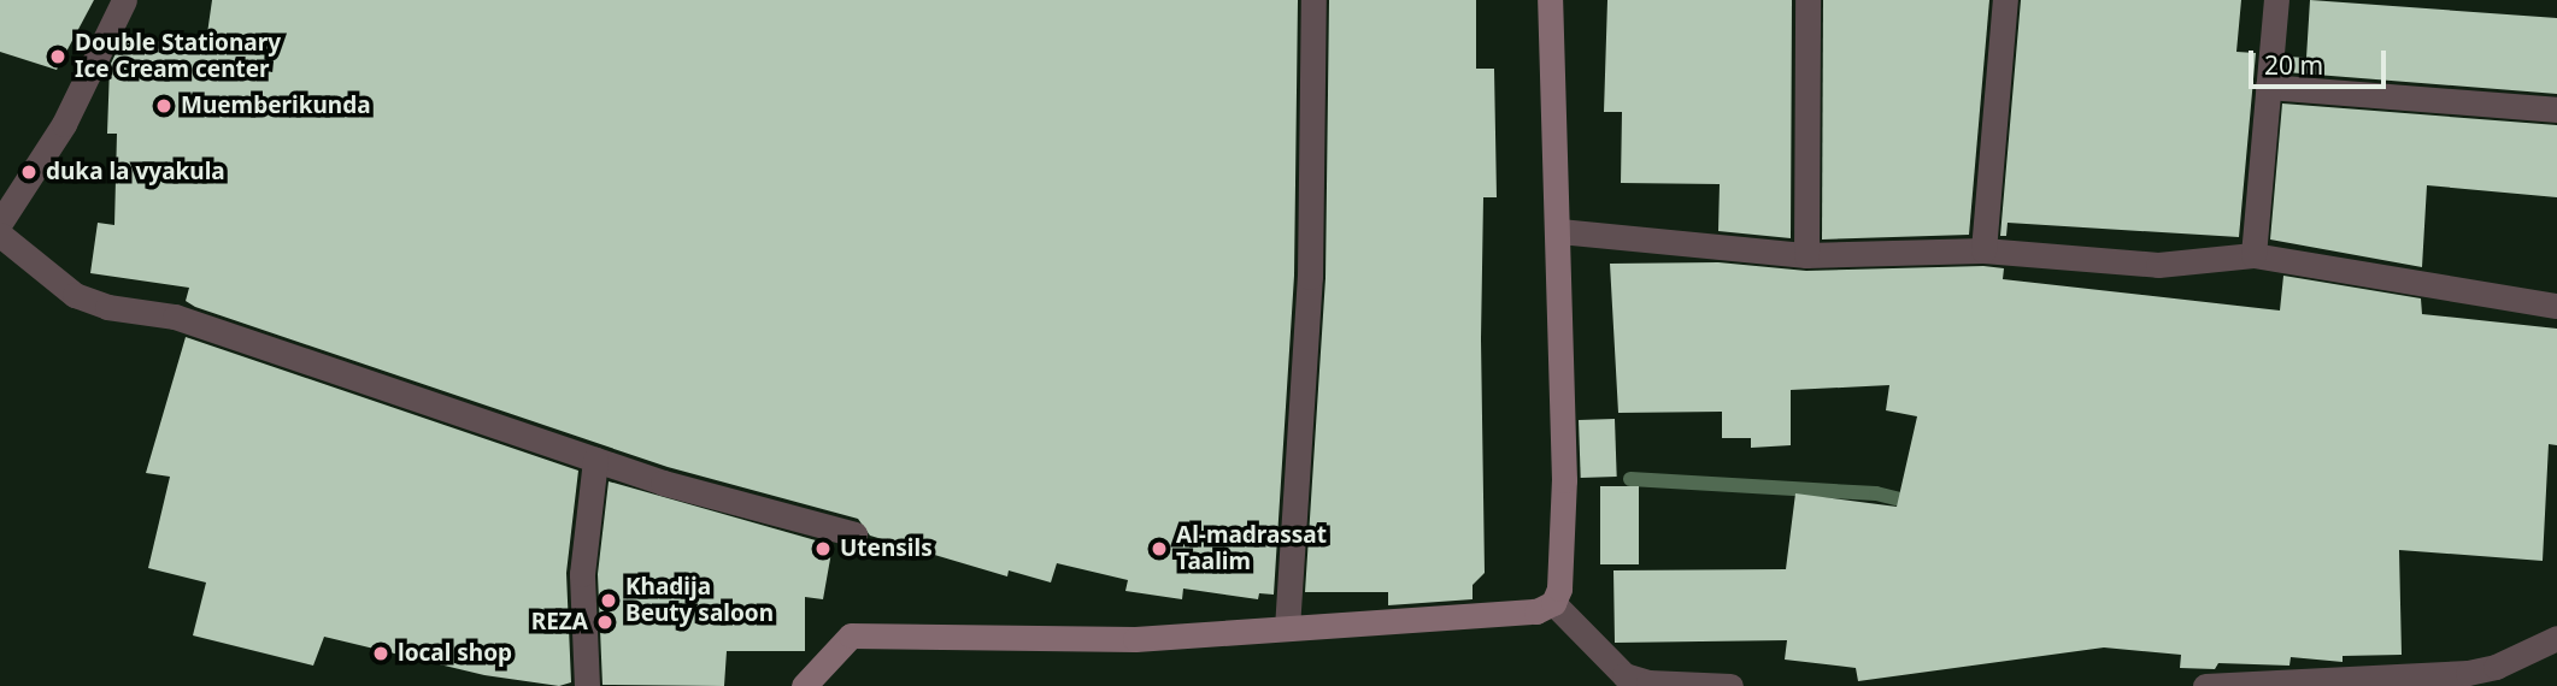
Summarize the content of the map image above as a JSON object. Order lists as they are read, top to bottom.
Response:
{
  "places": [
    "Double Stationary Ice Cream center",
    "Muemberikunda",
    "duka la vyakula",
    "Utensils",
    "Al-madrassat Taalim",
    "Khadija Beuty saloon",
    "REZA",
    "local shop"
  ],
  "scale_bar": "20 m"
}
